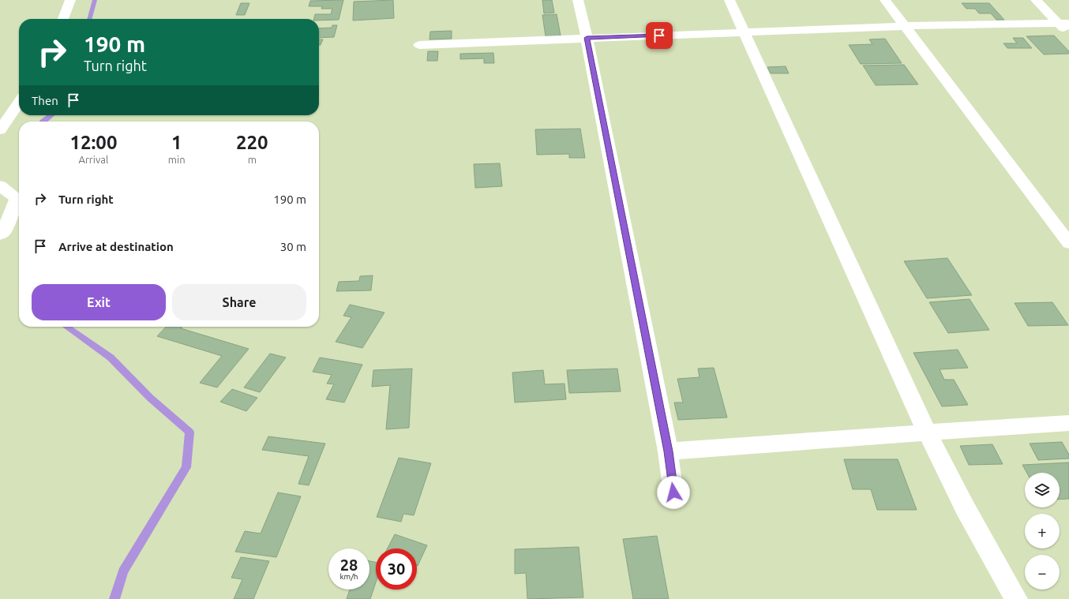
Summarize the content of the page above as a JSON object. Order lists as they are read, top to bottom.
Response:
{
  "page": {
    "turn": ["190 m", "Turn right"],
    "then": "Then",
    "eta": [
      "12:00",
      "Arrival",
      "1",
      "min",
      "220",
      "m"
    ],
    "list": [
      {
        "name": "Turn right",
        "value": "190 m"
      },
      {
        "name": "Arrive at destination",
        "value": "30 m"
      }
    ],
    "buttons": ["Exit", "Share"],
    "map_buttons": ["+", "−"],
    "speed": "28 km/h",
    "limit": "30"
  }
}
